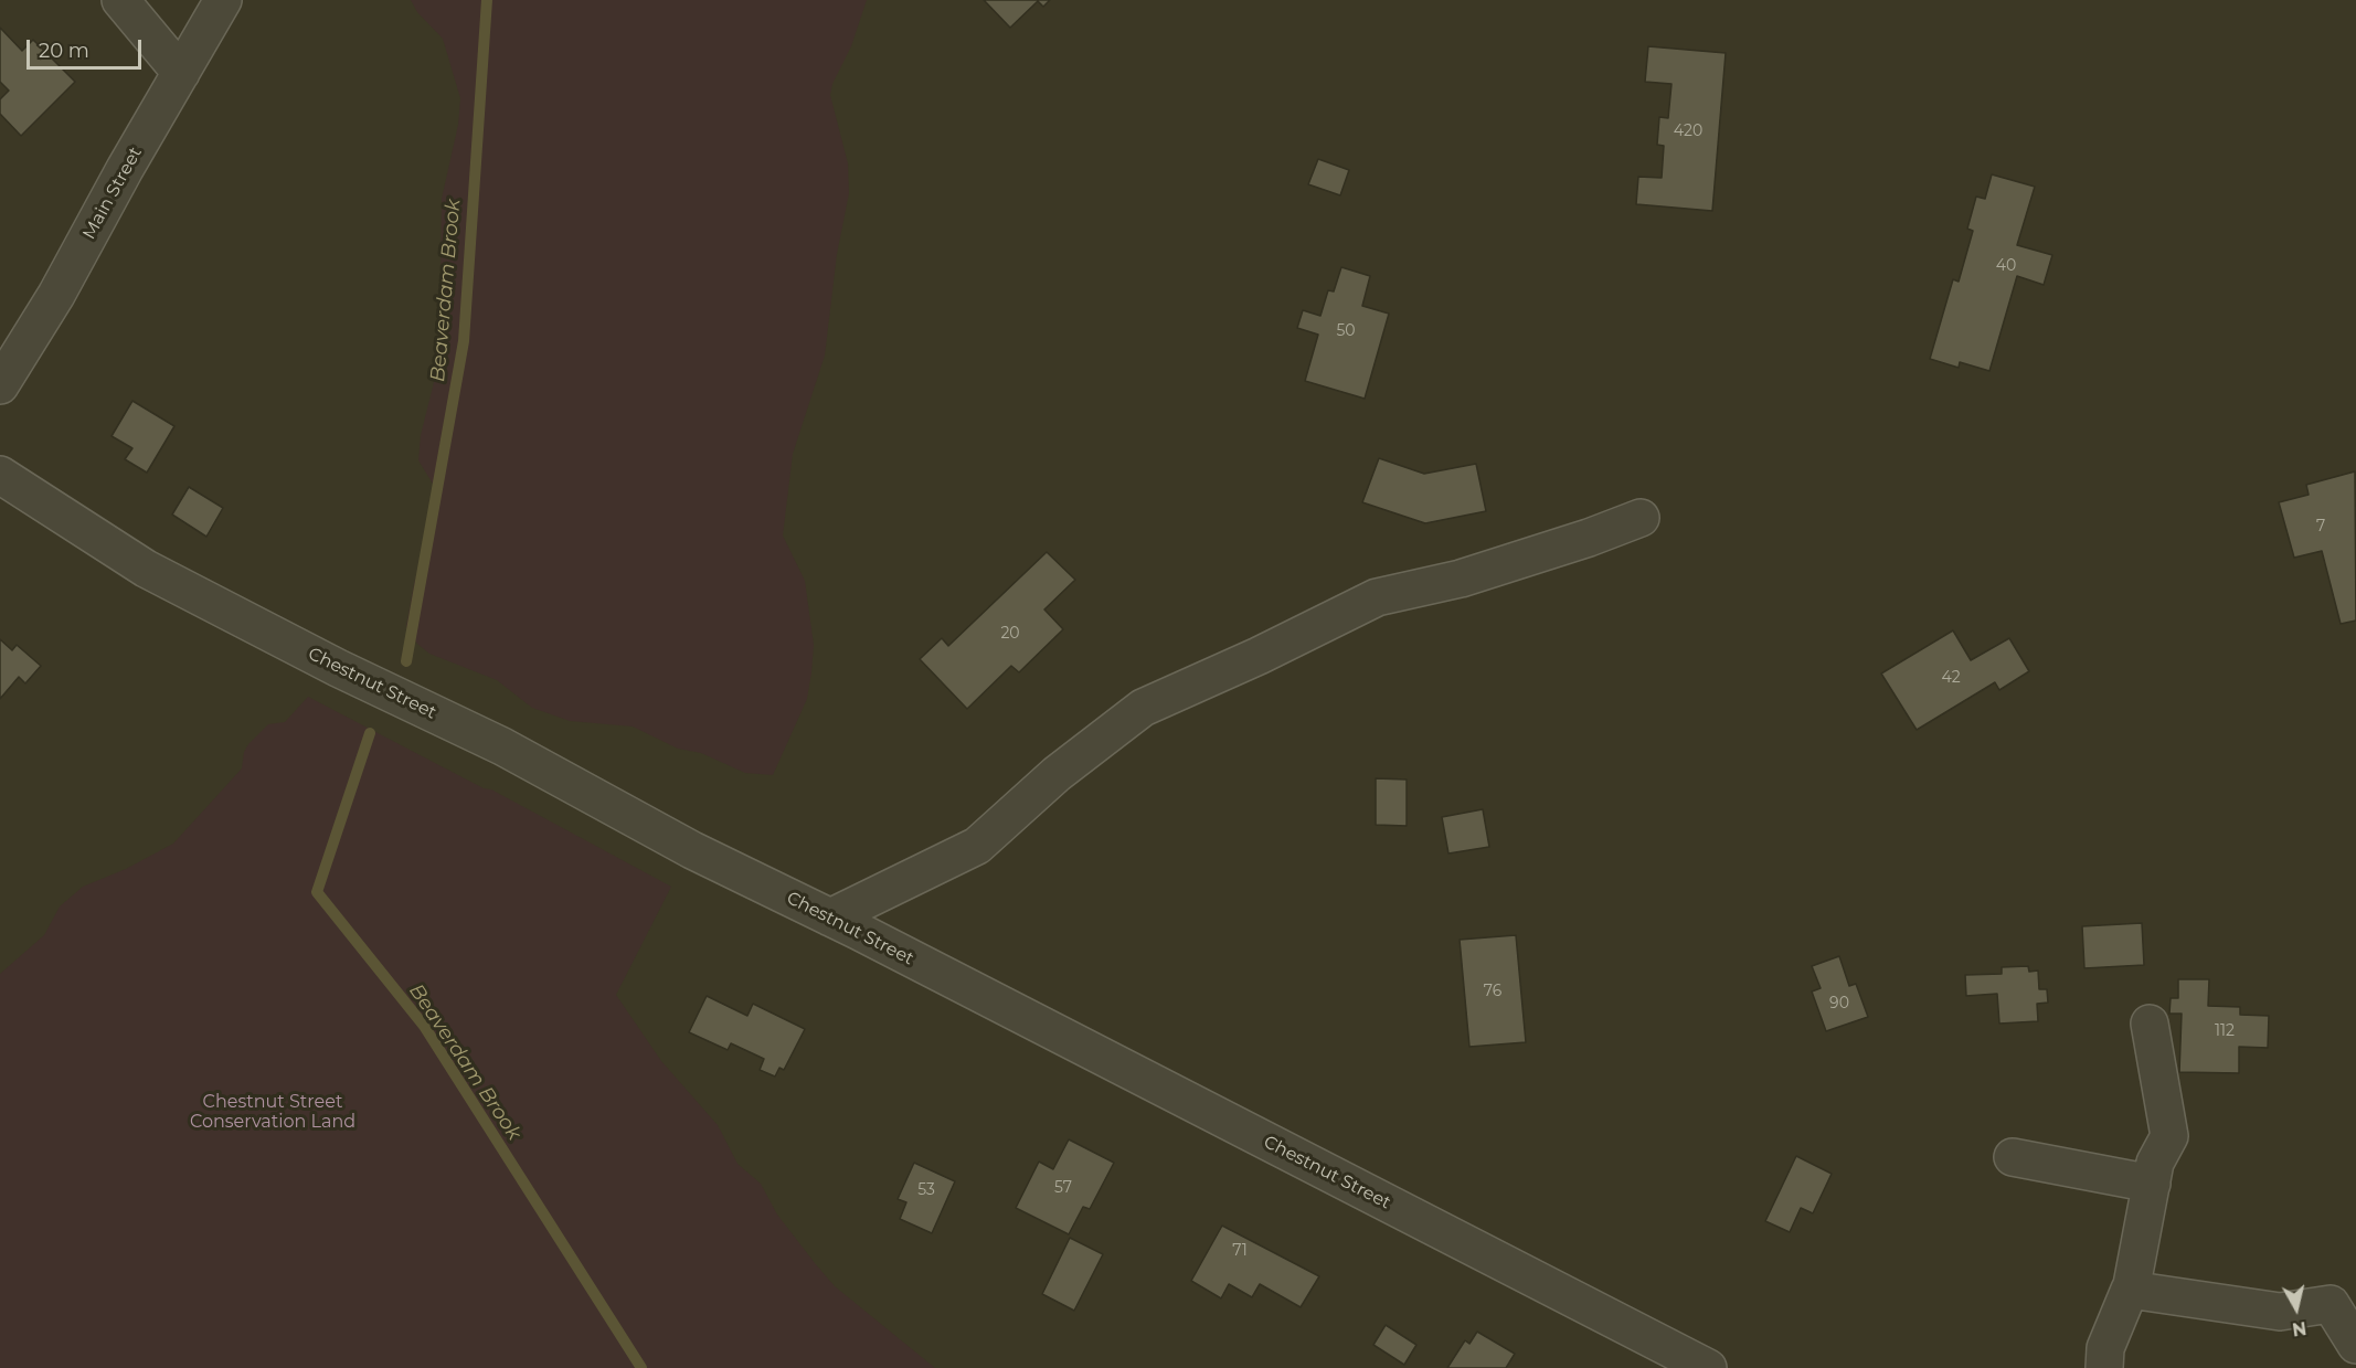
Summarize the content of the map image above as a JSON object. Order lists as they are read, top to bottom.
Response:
{
  "streets": {
    "street": ["Main Street", "Chestnut Street"]
  },
  "water": ["Beaverdam Brook"],
  "parks": ["Chestnut Street Conservation Land"],
  "house_numbers": [
    "420",
    "40",
    "50",
    "7",
    "20",
    "42",
    "76",
    "90",
    "112",
    "57",
    "53",
    "71"
  ],
  "scale_bar": "20 m",
  "north": "bottom"
}
